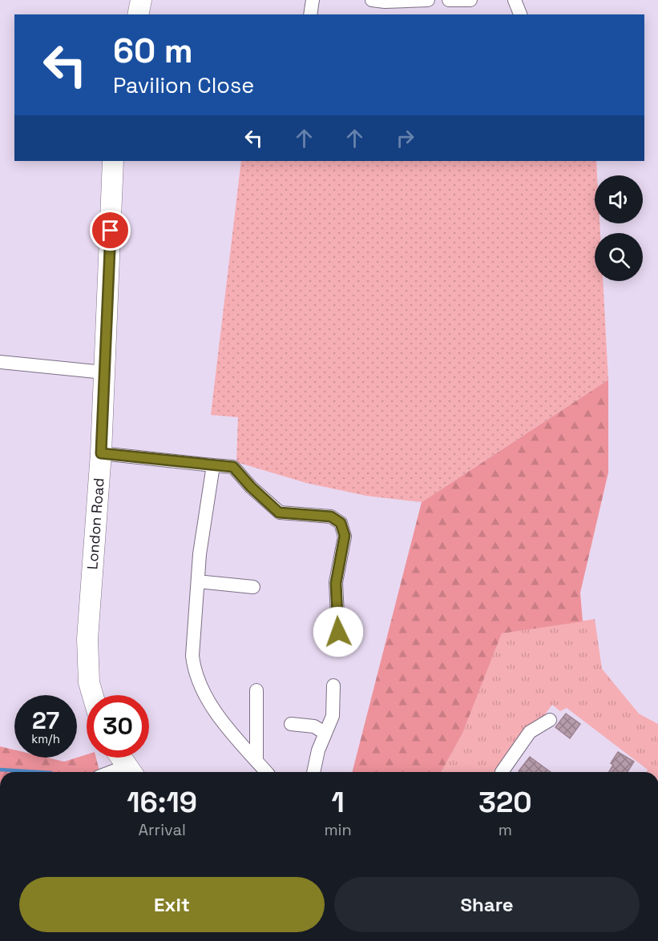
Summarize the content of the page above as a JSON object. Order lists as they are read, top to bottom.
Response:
{
  "streets": {
    "main road": ["London Road"]
  },
  "page": {
    "turn": ["60 m", "Pavilion Close"],
    "speed": "27 km/h",
    "limit": "30",
    "eta": [
      "16:19",
      "Arrival",
      "1",
      "min",
      "320",
      "m"
    ],
    "buttons": ["Exit", "Share"]
  }
}
